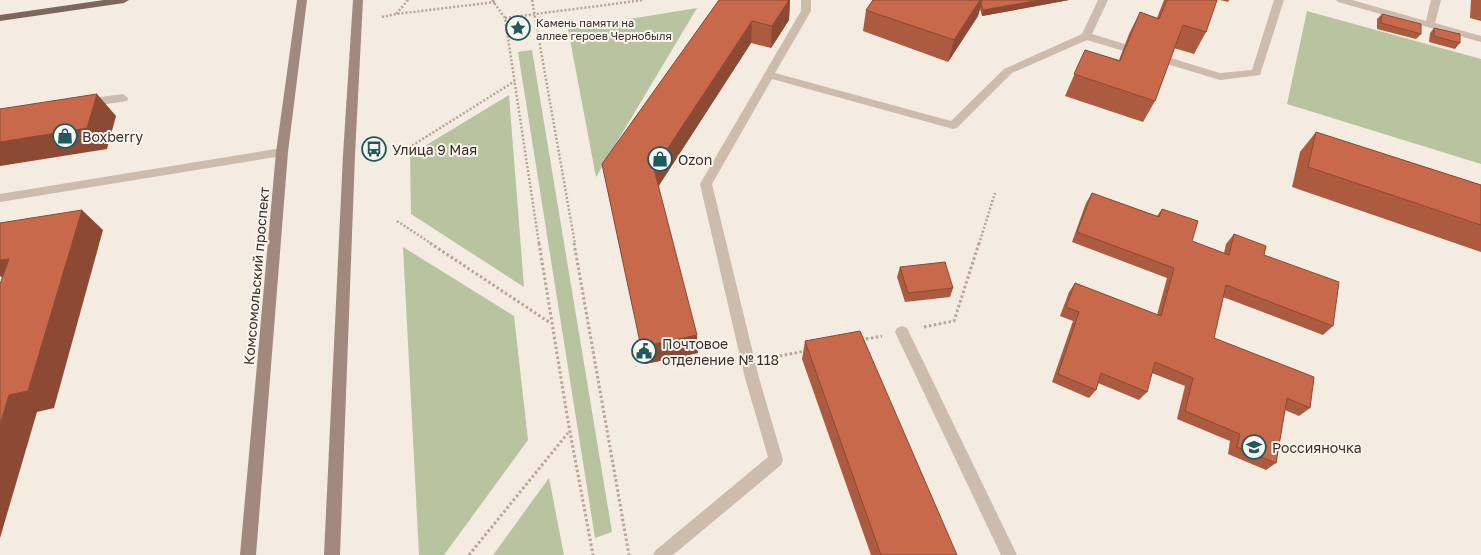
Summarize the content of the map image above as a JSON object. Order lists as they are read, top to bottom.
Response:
{
  "streets": {
    "main road": ["Комсомольский проспект"]
  },
  "places": {
    "place": ["Камень памяти на аллее героев Чернобыля"],
    "shop": ["Boxberry", "Ozon"],
    "bus stop": ["Улица 9 Мая"],
    "public building": ["Почтовое отделение № 118"],
    "school or university": ["Россияночка"]
  }
}
